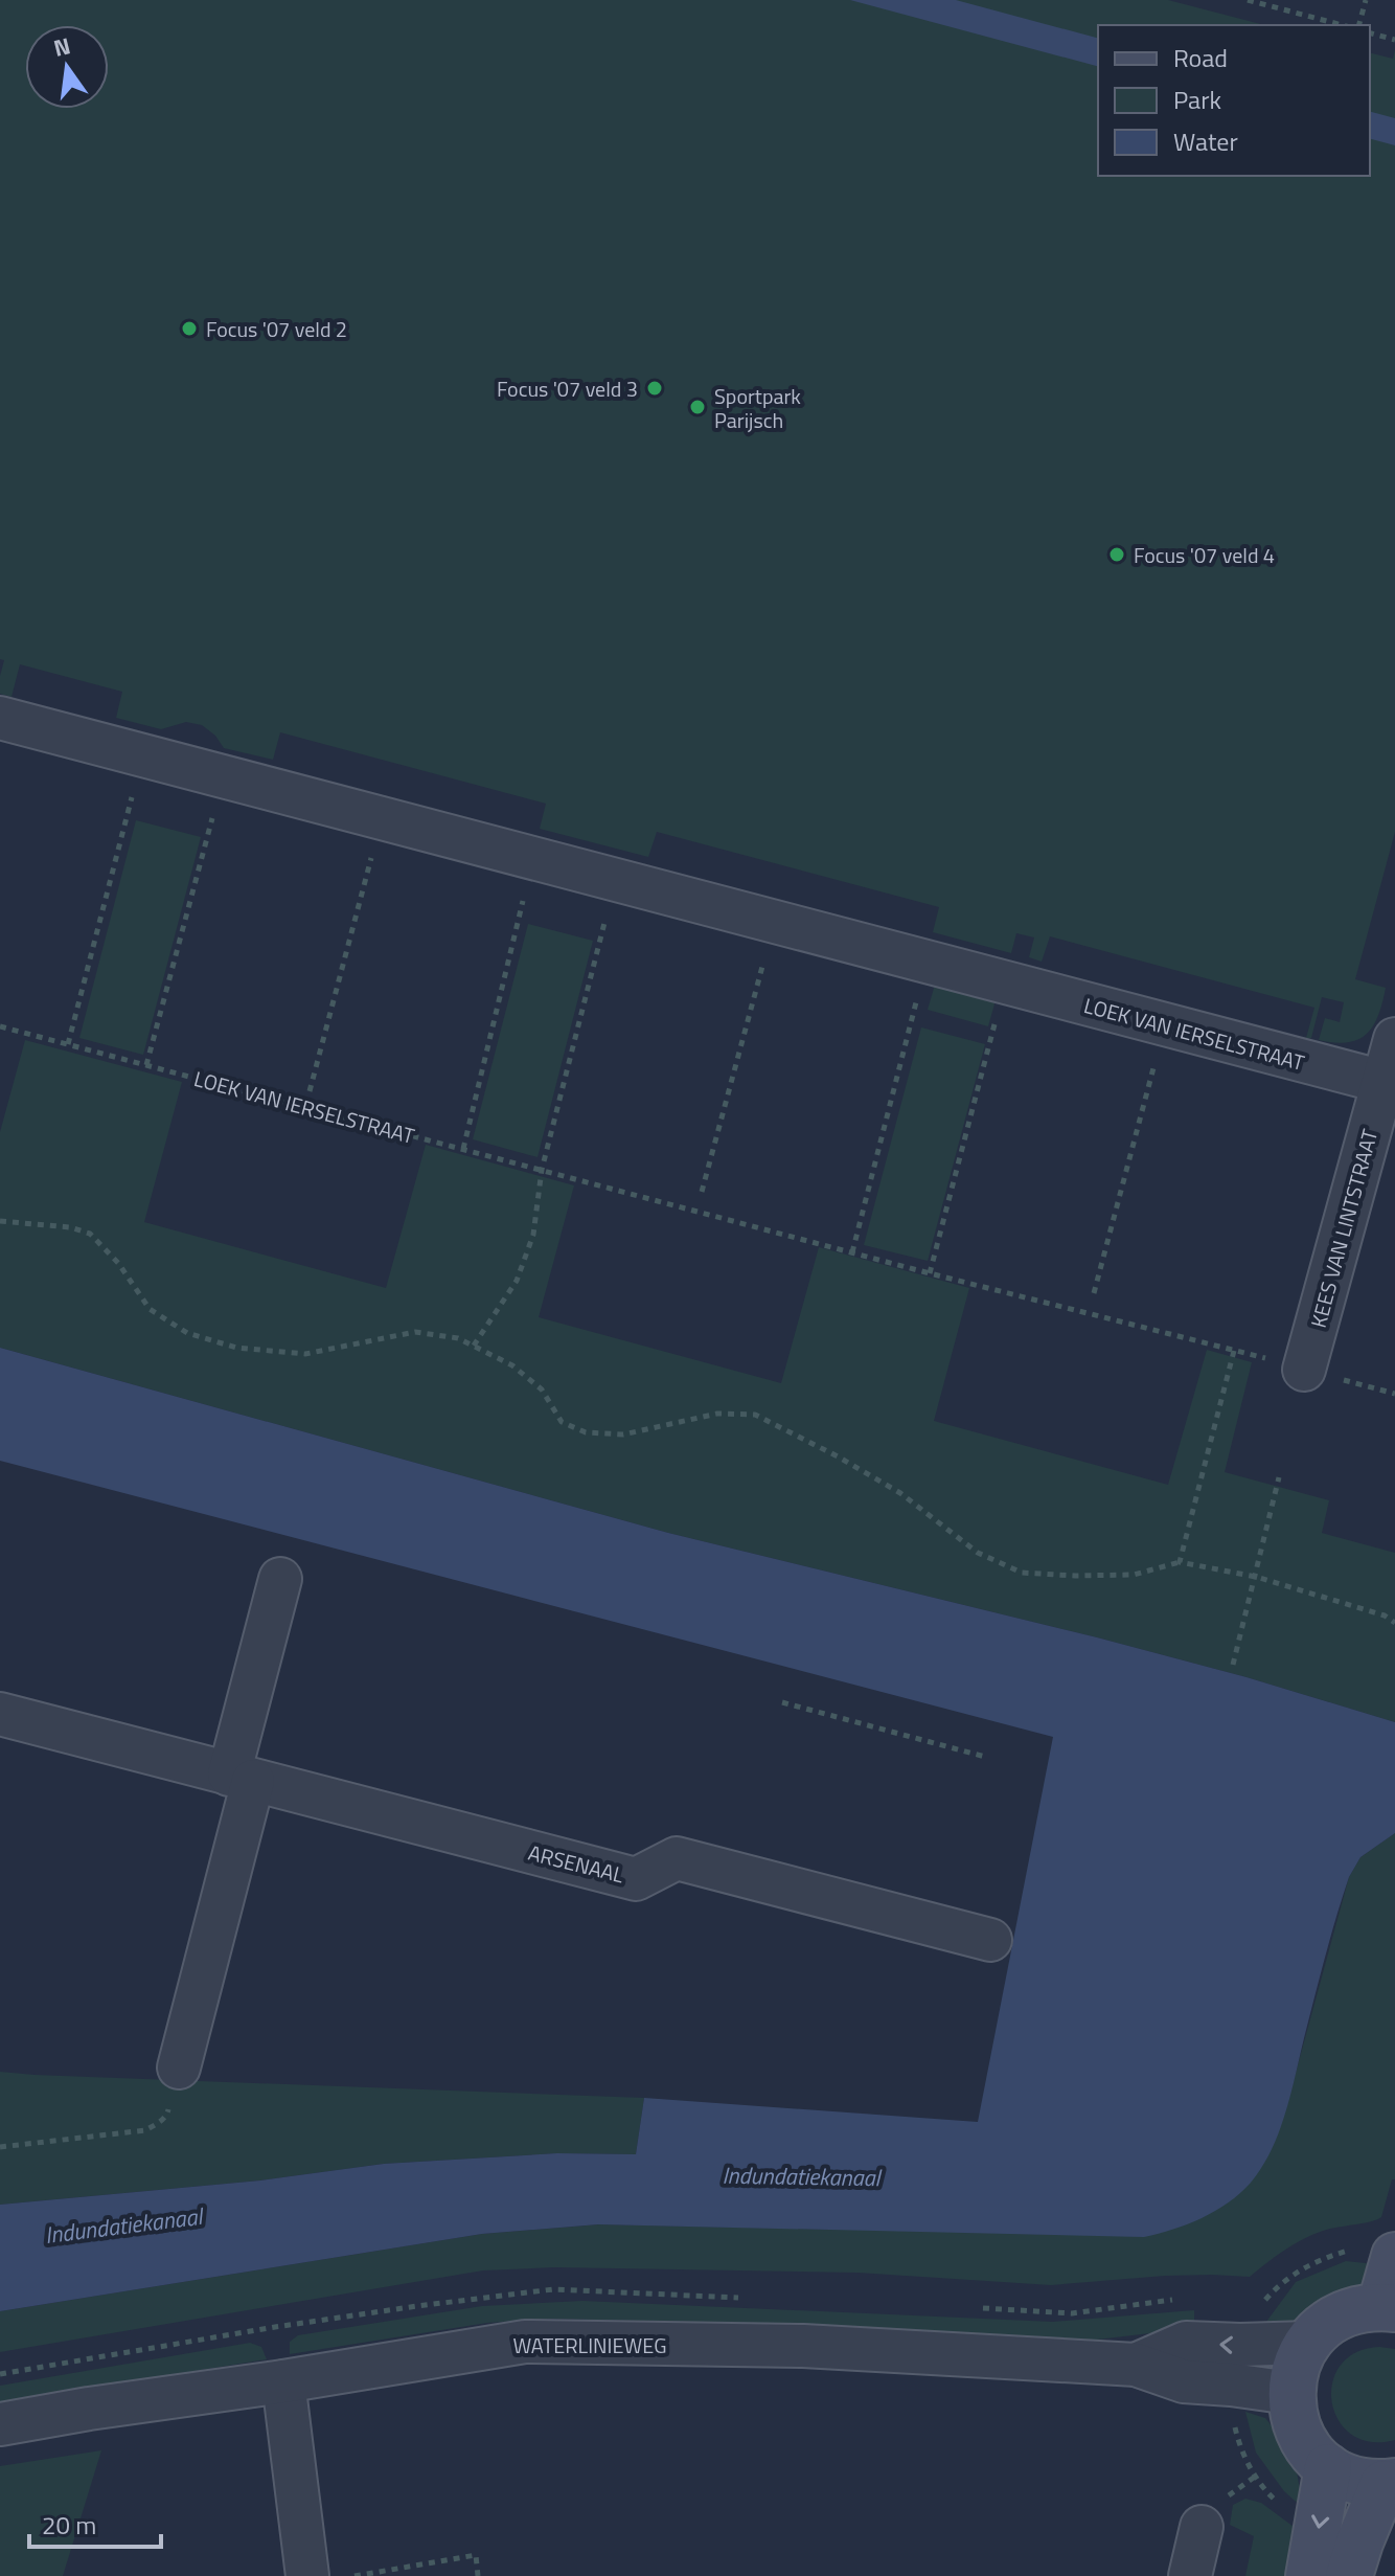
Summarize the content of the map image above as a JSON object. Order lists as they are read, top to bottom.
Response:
{
  "streets": {
    "street": [
      "LOEK VAN IERSELSTRAAT",
      "KEES VAN LINTSTRAAT",
      "ARSENAAL",
      "WATERLINIEWEG"
    ]
  },
  "crossings": [
    ["LOEK VAN IERSELSTRAAT", "KEES VAN LINTSTRAAT"]
  ],
  "water": ["Indundatiekanaal"],
  "places": [
    "Focus '07 veld 2",
    "Focus '07 veld 3",
    "Sportpark Parijsch",
    "Focus '07 veld 4"
  ],
  "legend": ["Road", "Park", "Water"],
  "scale_bar": "20 m",
  "north": "top"
}
